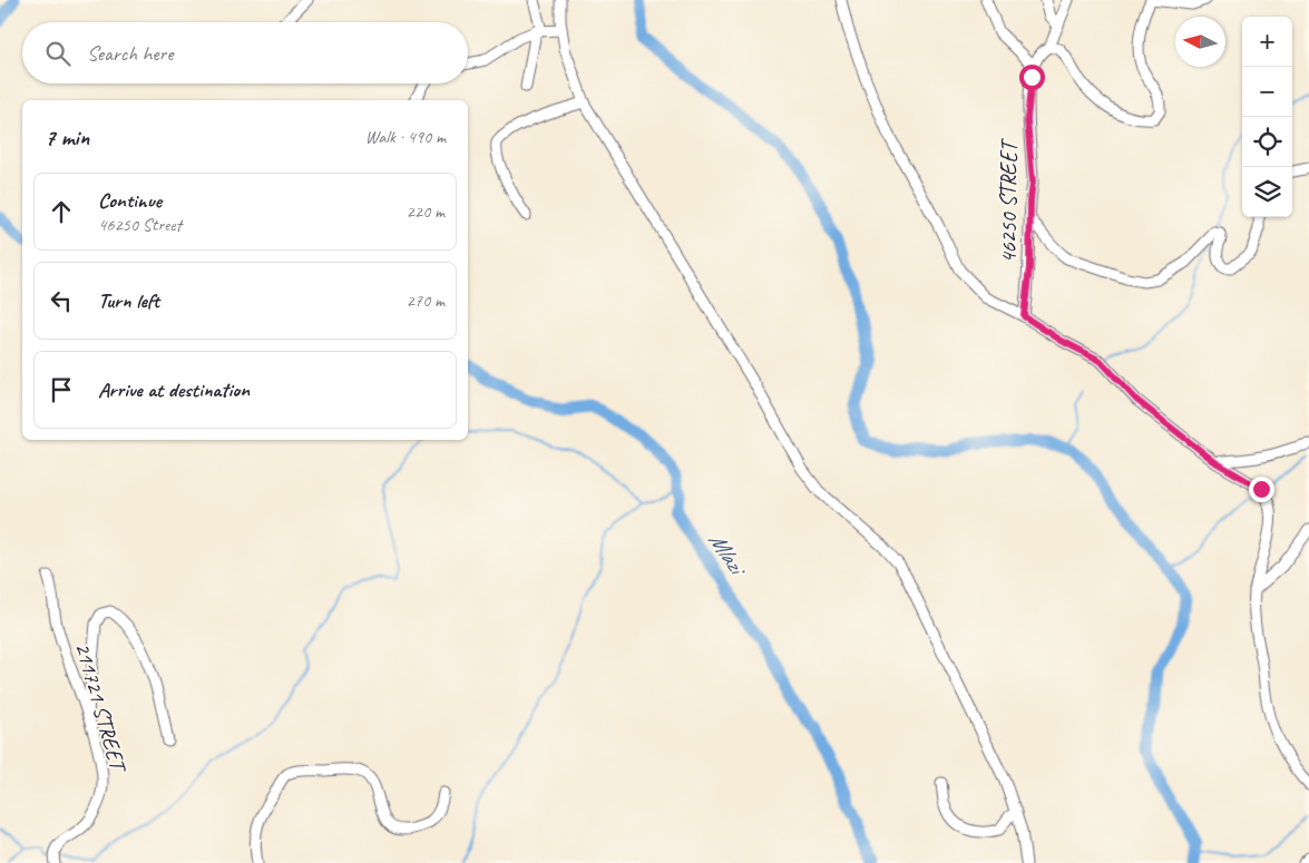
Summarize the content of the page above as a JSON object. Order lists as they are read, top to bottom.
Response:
{
  "streets": {
    "street": ["46250 STREET", "211721 STREET"]
  },
  "water": ["Mlazi"],
  "north": "left",
  "page": {
    "map_buttons": ["+", "−"],
    "search": "Search here",
    "heading": ["7 min", "Walk · 490 m"],
    "list": [
      ["Continue", "46250 Street", "220 m"],
      ["Turn left", "270 m"],
      "Arrive at destination"
    ]
  }
}
